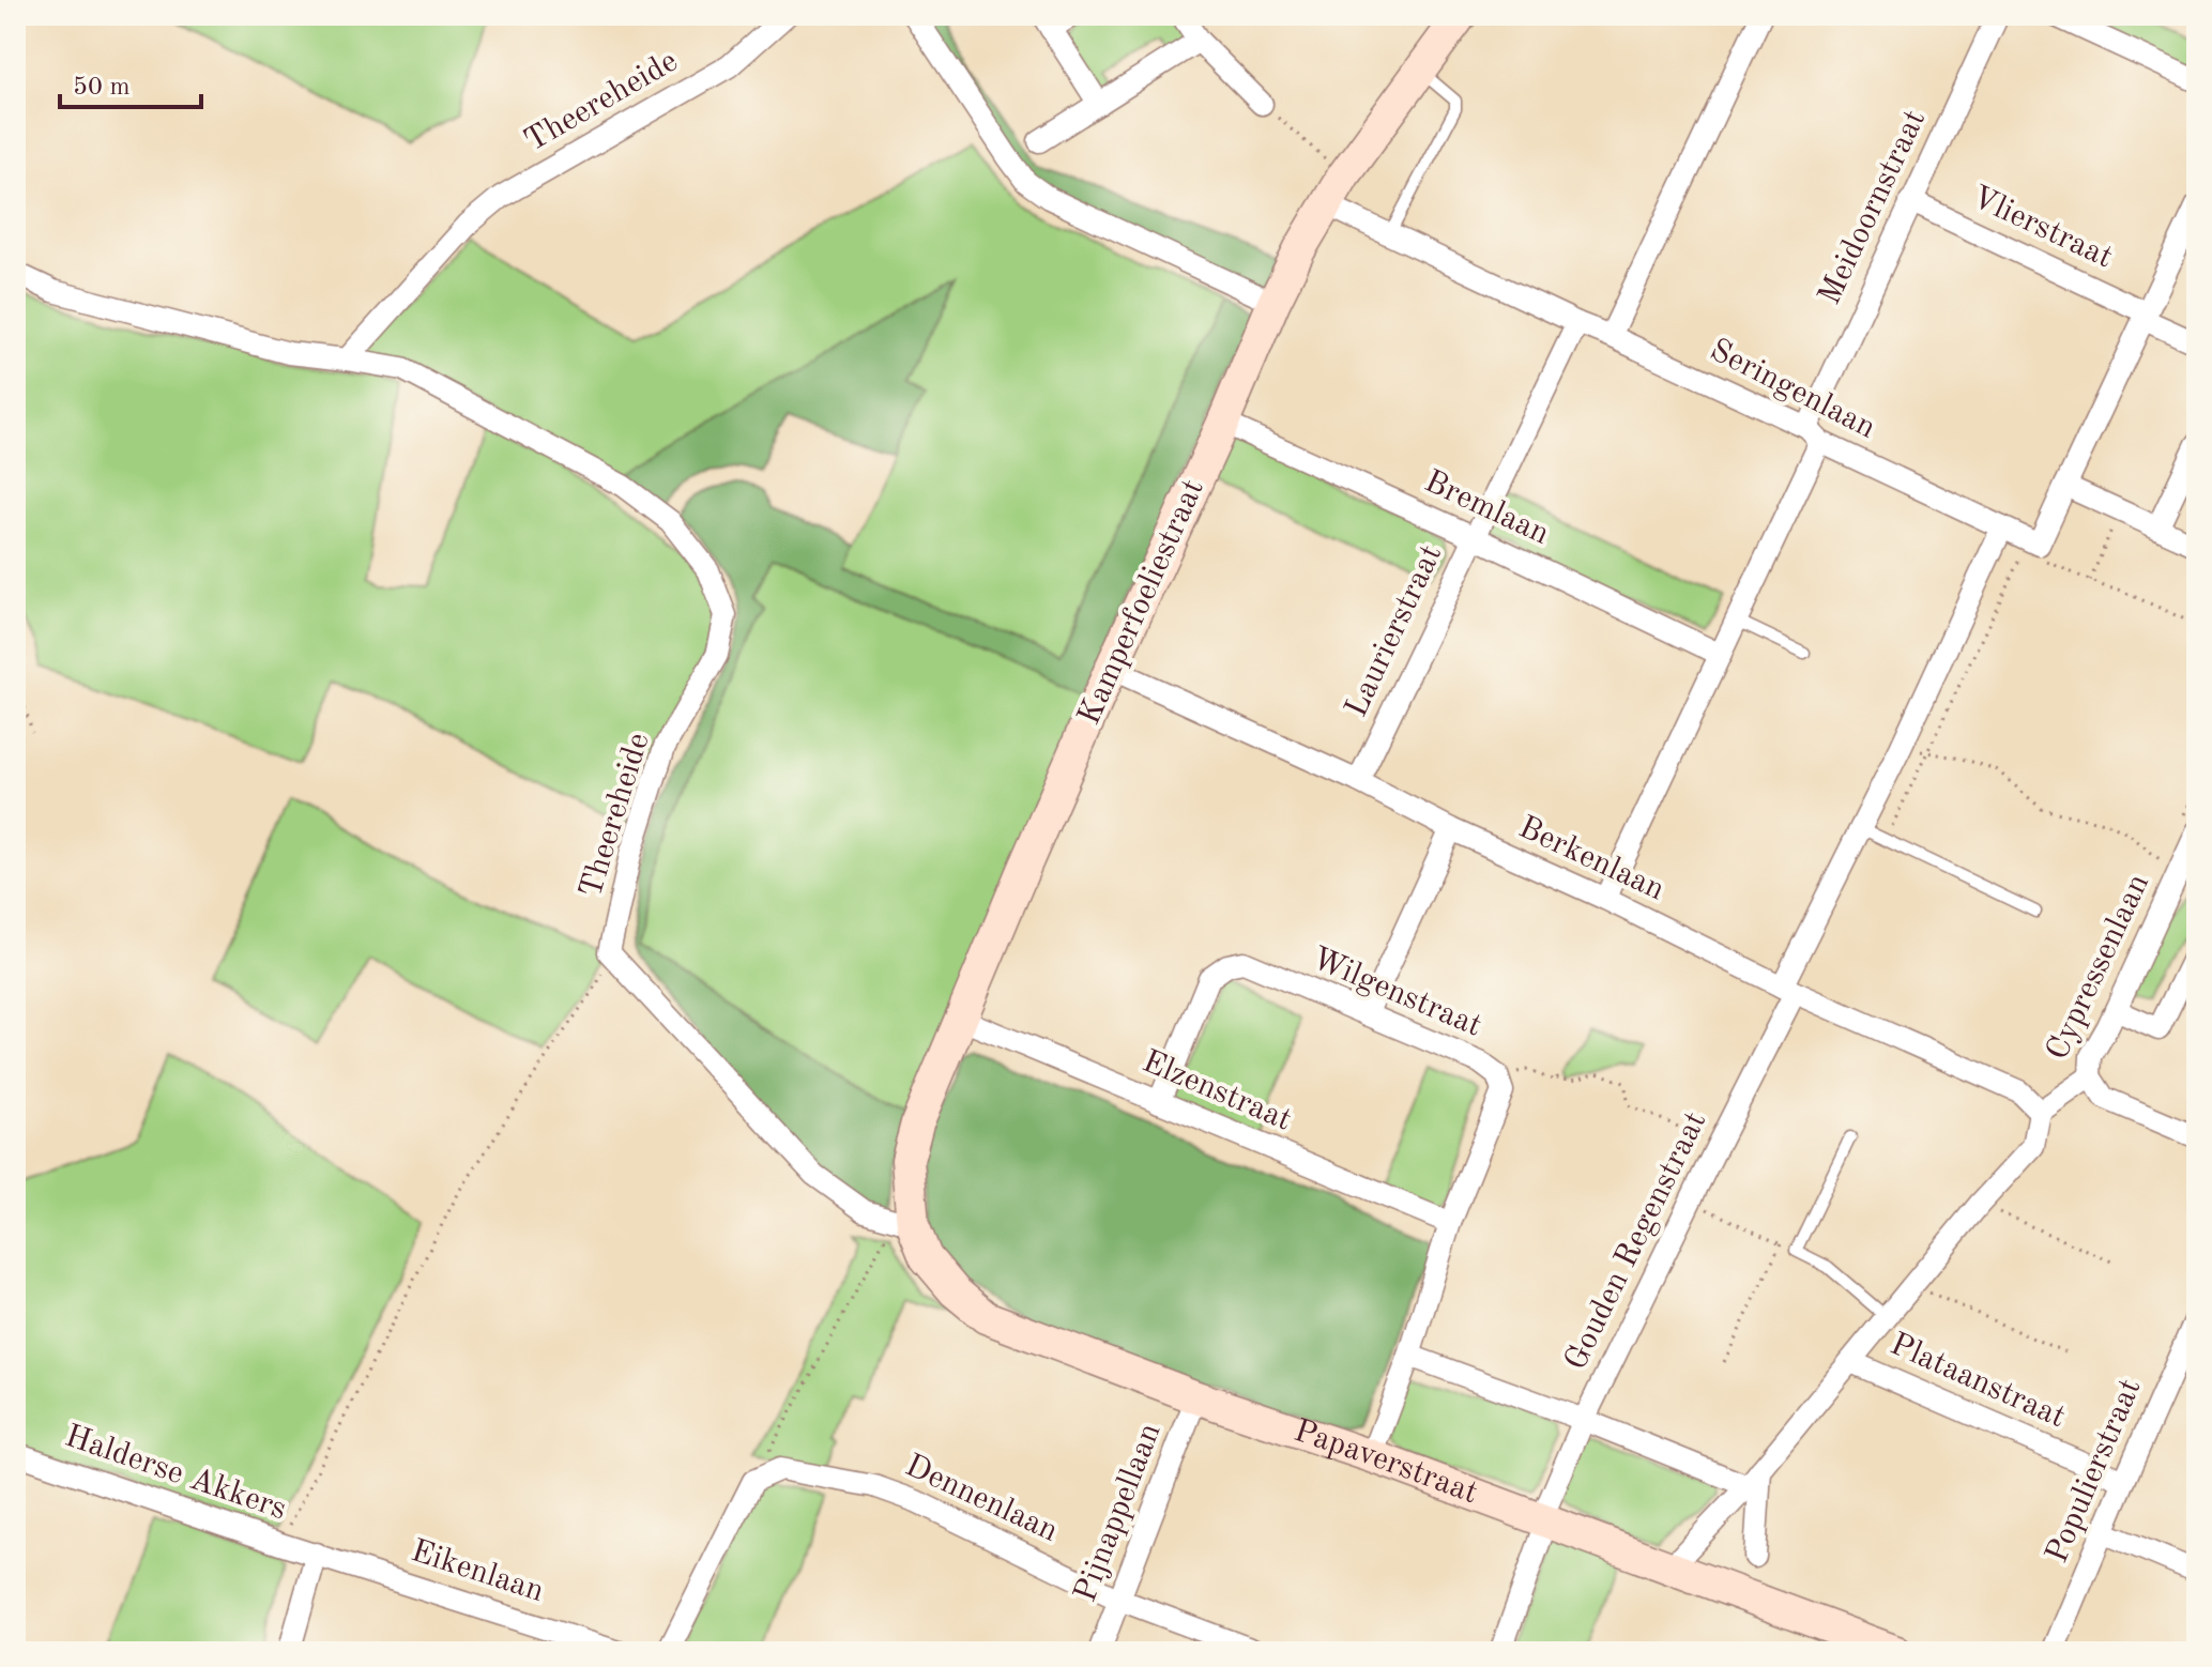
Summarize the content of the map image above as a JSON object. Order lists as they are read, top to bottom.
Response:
{
  "streets": {
    "street": [
      "Theereheide",
      "Meidoornstraat",
      "Vlierstraat",
      "Seringenlaan",
      "Bremlaan",
      "Kamperfoeliestraat",
      "Laurierstraat",
      "Berkenlaan",
      "Cypressenlaan",
      "Wilgenstraat",
      "Elzenstraat",
      "Gouden Regenstraat",
      "Plataanstraat",
      "Papaverstraat",
      "Populierstraat",
      "Halderse Akkers",
      "Dennenlaan",
      "Pijnappellaan",
      "Eikenlaan"
    ]
  },
  "crossings": [
    ["Meidoornstraat", "Vlierstraat"],
    ["Meidoornstraat", "Seringenlaan"],
    ["Meidoornstraat", "Bremlaan"],
    ["Meidoornstraat", "Berkenlaan"],
    ["Seringenlaan", "Kamperfoeliestraat"],
    ["Seringenlaan", "Laurierstraat"],
    ["Seringenlaan", "Gouden Regenstraat"],
    ["Bremlaan", "Kamperfoeliestraat"],
    ["Bremlaan", "Laurierstraat"],
    ["Kamperfoeliestraat", "Berkenlaan"],
    ["Kamperfoeliestraat", "Elzenstraat"],
    ["Kamperfoeliestraat", "Papaverstraat"],
    ["Laurierstraat", "Berkenlaan"],
    ["Berkenlaan", "Cypressenlaan"],
    ["Berkenlaan", "Gouden Regenstraat"],
    ["Wilgenstraat", "Elzenstraat"],
    ["Wilgenstraat", "Papaverstraat"],
    ["Gouden Regenstraat", "Papaverstraat"],
    ["Plataanstraat", "Populierstraat"],
    ["Papaverstraat", "Pijnappellaan"],
    ["Halderse Akkers", "Eikenlaan"],
    ["Dennenlaan", "Pijnappellaan"]
  ],
  "scale_bar": "50 m"
}
